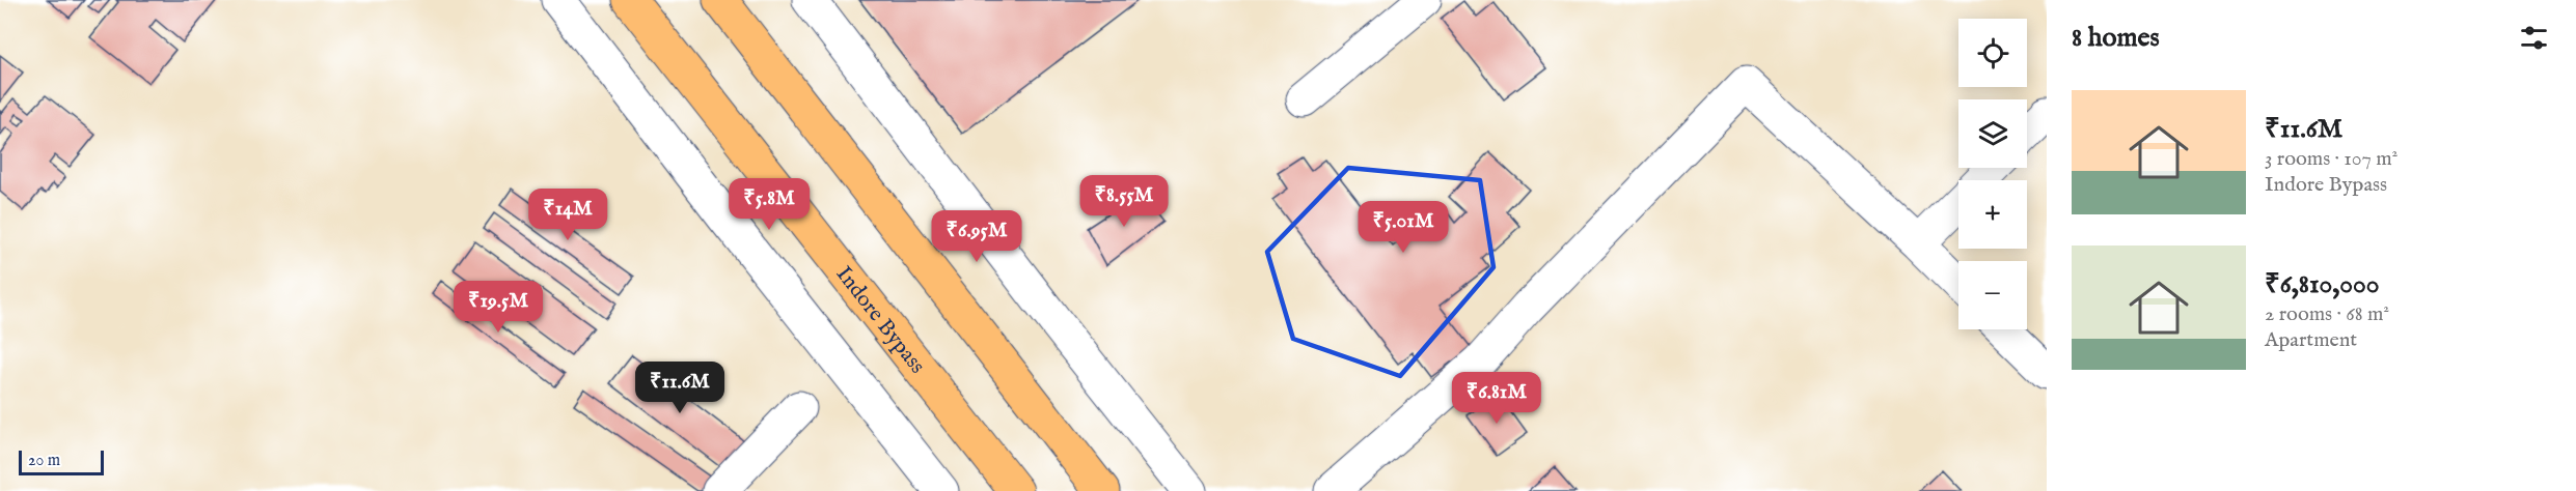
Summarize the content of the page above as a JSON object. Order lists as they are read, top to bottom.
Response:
{
  "streets": {
    "highway": ["Indore Bypass"]
  },
  "scale_bar": "20 m",
  "page": {
    "heading": "8 homes",
    "map_buttons": ["+", "−"],
    "list": [
      {
        "name": "₹11.6M",
        "note": "3 rooms · 107 m² · Indore Bypass"
      },
      {
        "name": "₹6,810,000",
        "note": "2 rooms · 68 m² · Apartment"
      }
    ],
    "price": [
      "₹8.55M",
      "₹5.8M",
      "₹14M",
      "₹5.01M",
      "₹6.95M",
      "₹19.5M",
      "₹11.6M",
      "₹6.81M"
    ],
    "scale": "20 m"
  }
}
